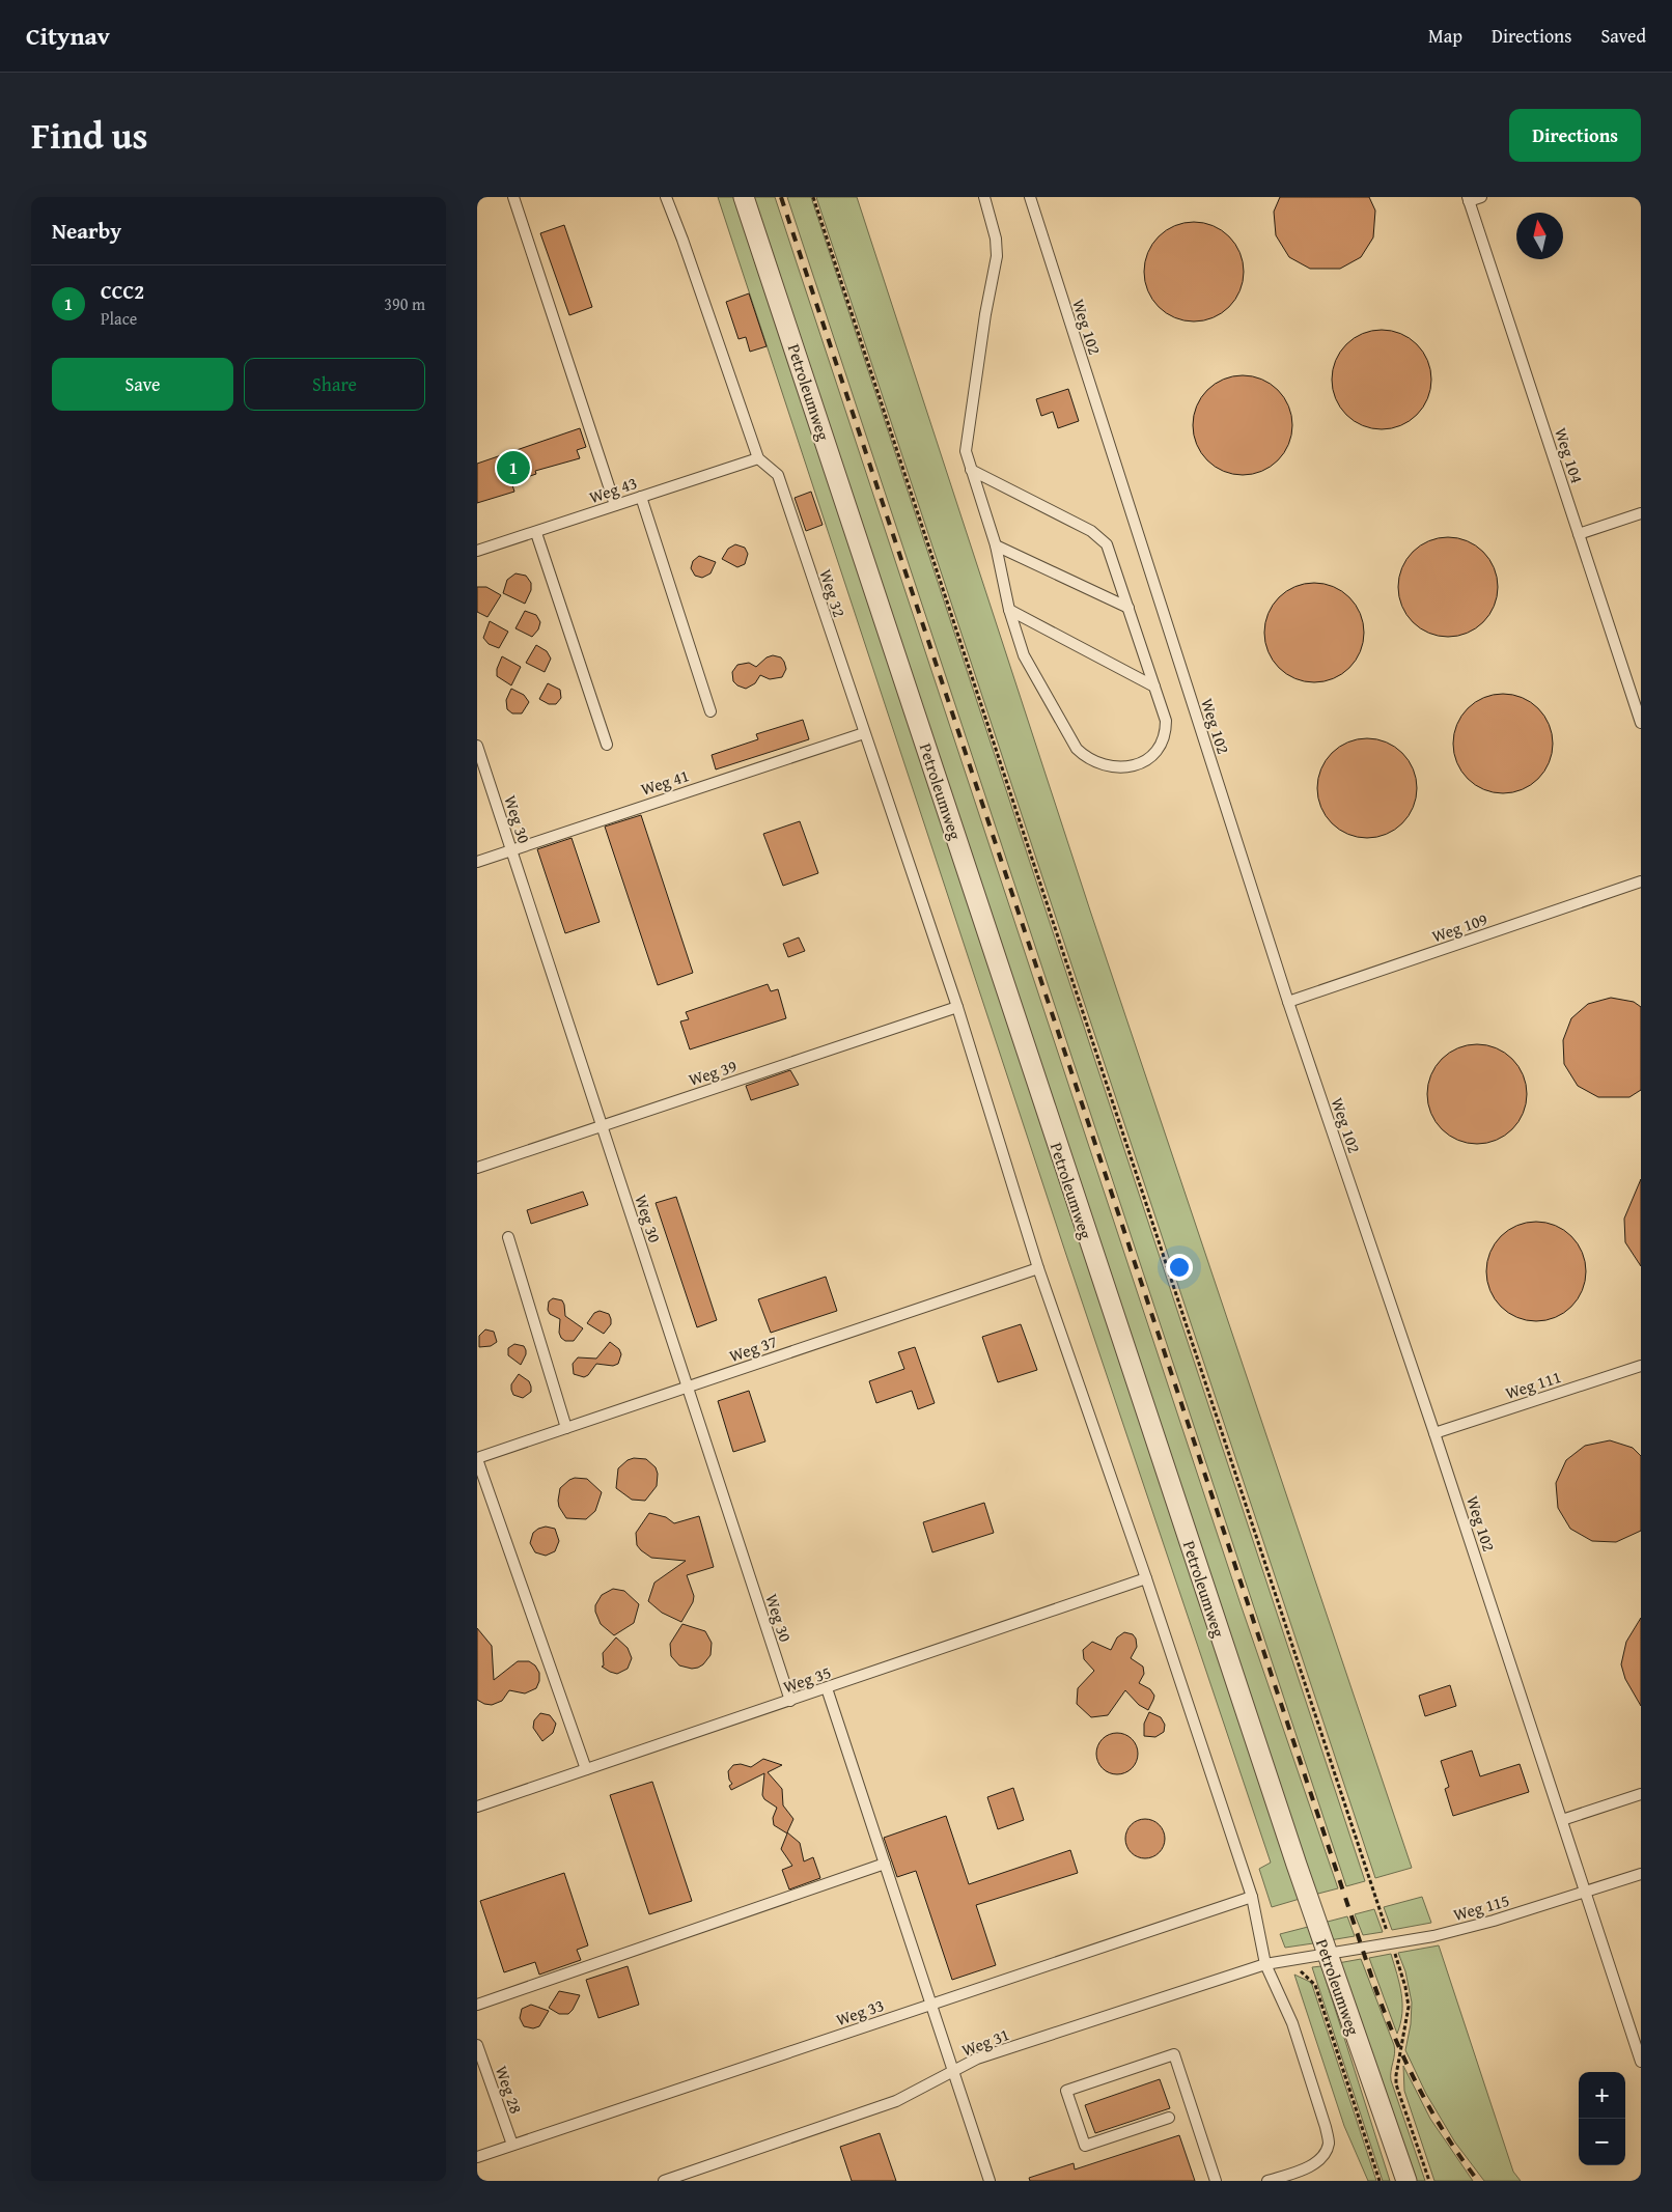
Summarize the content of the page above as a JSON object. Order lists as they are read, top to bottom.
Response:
{
  "streets": {
    "street": ["Petroleumweg"],
    "lane": [
      "Weg 102",
      "Weg 104",
      "Weg 43",
      "Weg 32",
      "Weg 41",
      "Weg 30",
      "Weg 109",
      "Weg 39",
      "Weg 37",
      "Weg 111",
      "Weg 35",
      "Weg 115",
      "Weg 33",
      "Weg 31",
      "Weg 28"
    ]
  },
  "crossings": [
    ["Weg 102", "Weg 109"],
    ["Weg 102", "Weg 111"],
    ["Weg 102", "Weg 115"],
    ["Petroleumweg", "Weg 115"],
    ["Petroleumweg", "Weg 31"],
    ["Weg 43", "Weg 32"],
    ["Weg 32", "Weg 41"],
    ["Weg 32", "Weg 39"],
    ["Weg 32", "Weg 37"],
    ["Weg 32", "Weg 35"],
    ["Weg 32", "Weg 33"],
    ["Weg 32", "Weg 31"],
    ["Weg 41", "Weg 30"],
    ["Weg 30", "Weg 39"],
    ["Weg 30", "Weg 37"],
    ["Weg 30", "Weg 35"],
    ["Weg 115", "Weg 31"],
    ["Weg 33", "Weg 28"]
  ],
  "north": "top",
  "page": {
    "header": "Citynav",
    "nav": ["Map", "Directions", "Saved"],
    "title": "Find us",
    "buttons": [
      "Directions",
      ["Save", "Share"]
    ],
    "heading": "Nearby",
    "list": [
      {
        "mark": "1",
        "name": "CCC2",
        "note": "Place",
        "value": "390 m"
      }
    ],
    "pins": "1",
    "map_buttons": ["+", "−"]
  }
}
